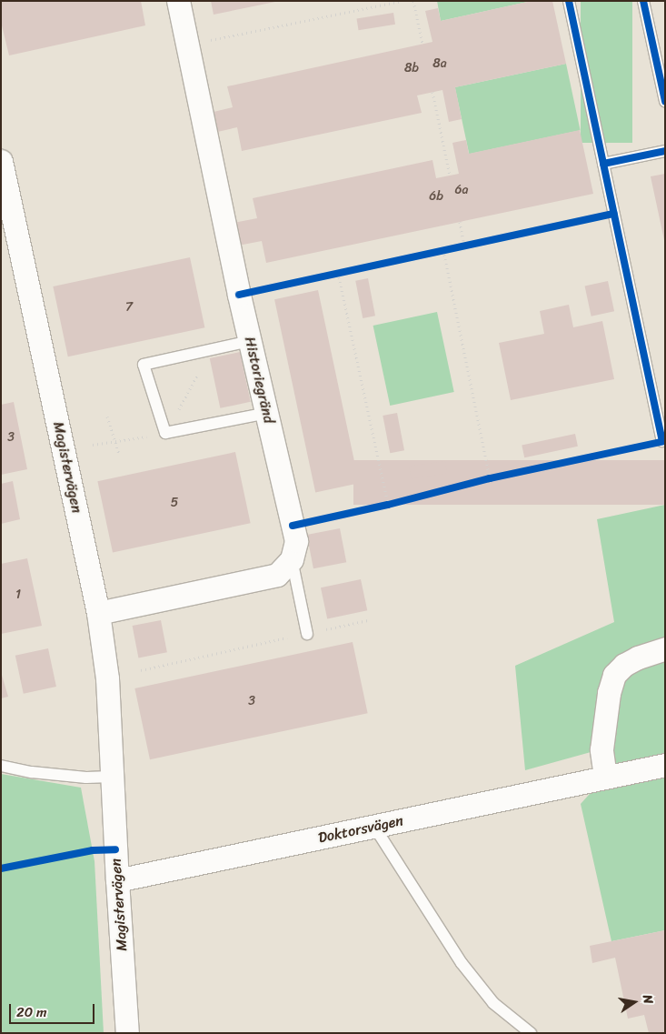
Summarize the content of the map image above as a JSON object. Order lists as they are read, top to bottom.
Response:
{
  "streets": {
    "street": ["Historiegränd", "Magistervägen", "Doktorsvägen"]
  },
  "crossings": [
    ["Magistervägen", "Doktorsvägen"]
  ],
  "house_numbers": [
    "8a",
    "8b",
    "6a",
    "6b",
    "7",
    "3",
    "5",
    "1",
    "3"
  ],
  "scale_bar": "20 m",
  "north": "right"
}
